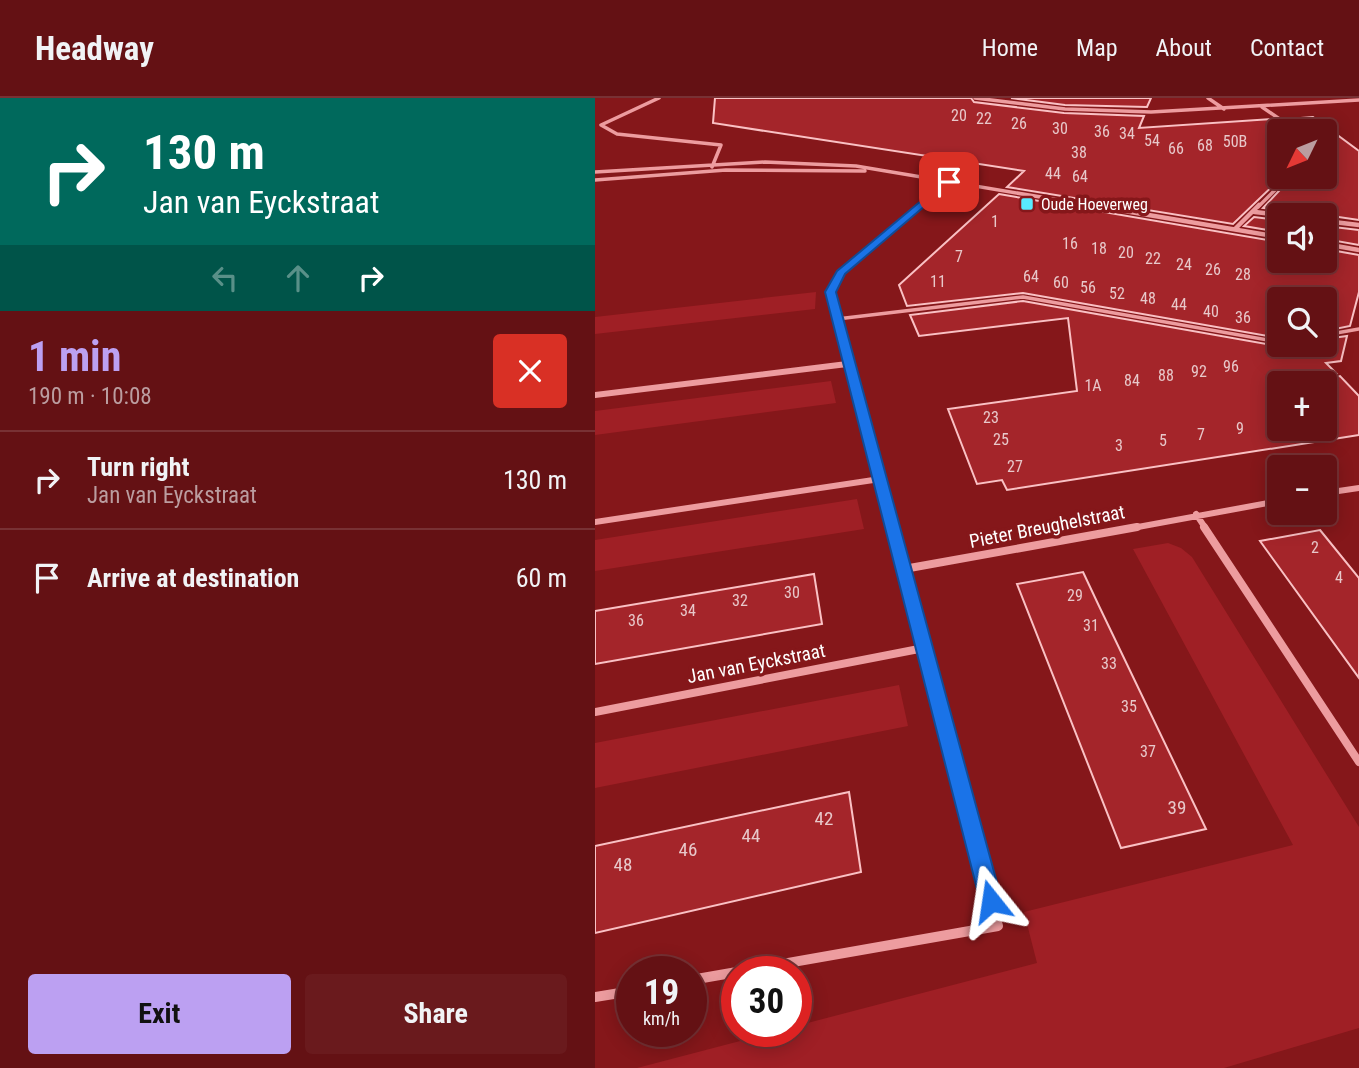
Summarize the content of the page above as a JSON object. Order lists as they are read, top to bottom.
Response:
{
  "streets": {
    "street": ["Pieter Breughelstraat", "Jan van Eyckstraat"]
  },
  "places": {
    "transit": ["Oude Hoeverweg"]
  },
  "house_numbers": [
    "20",
    "22",
    "26",
    "30",
    "36",
    "34",
    "54",
    "50B",
    "68",
    "66",
    "38",
    "44",
    "64",
    "1",
    "16",
    "18",
    "20",
    "7",
    "22",
    "24",
    "26",
    "28",
    "64",
    "11",
    "60",
    "56",
    "52",
    "48",
    "44",
    "40",
    "36",
    "96",
    "92",
    "88",
    "84",
    "1A",
    "23",
    "9",
    "7",
    "25",
    "5",
    "3",
    "27",
    "2",
    "4",
    "30",
    "29",
    "32",
    "34",
    "36",
    "31",
    "33",
    "35",
    "37",
    "39",
    "42",
    "44",
    "46",
    "48"
  ],
  "north": "bottom left",
  "page": {
    "header": "Headway",
    "nav": [
      "Home",
      "Map",
      "About",
      "Contact"
    ],
    "turn": ["130 m", "Jan van Eyckstraat"],
    "map_buttons": ["+", "−"],
    "heading": ["1 min", "190 m · 10:08"],
    "list": [
      {
        "name": "Turn right",
        "note": "Jan van Eyckstraat",
        "value": "130 m"
      },
      {
        "name": "Arrive at destination",
        "value": "60 m"
      }
    ],
    "speed": "19 km/h",
    "limit": "30",
    "buttons": ["Exit", "Share"]
  }
}
